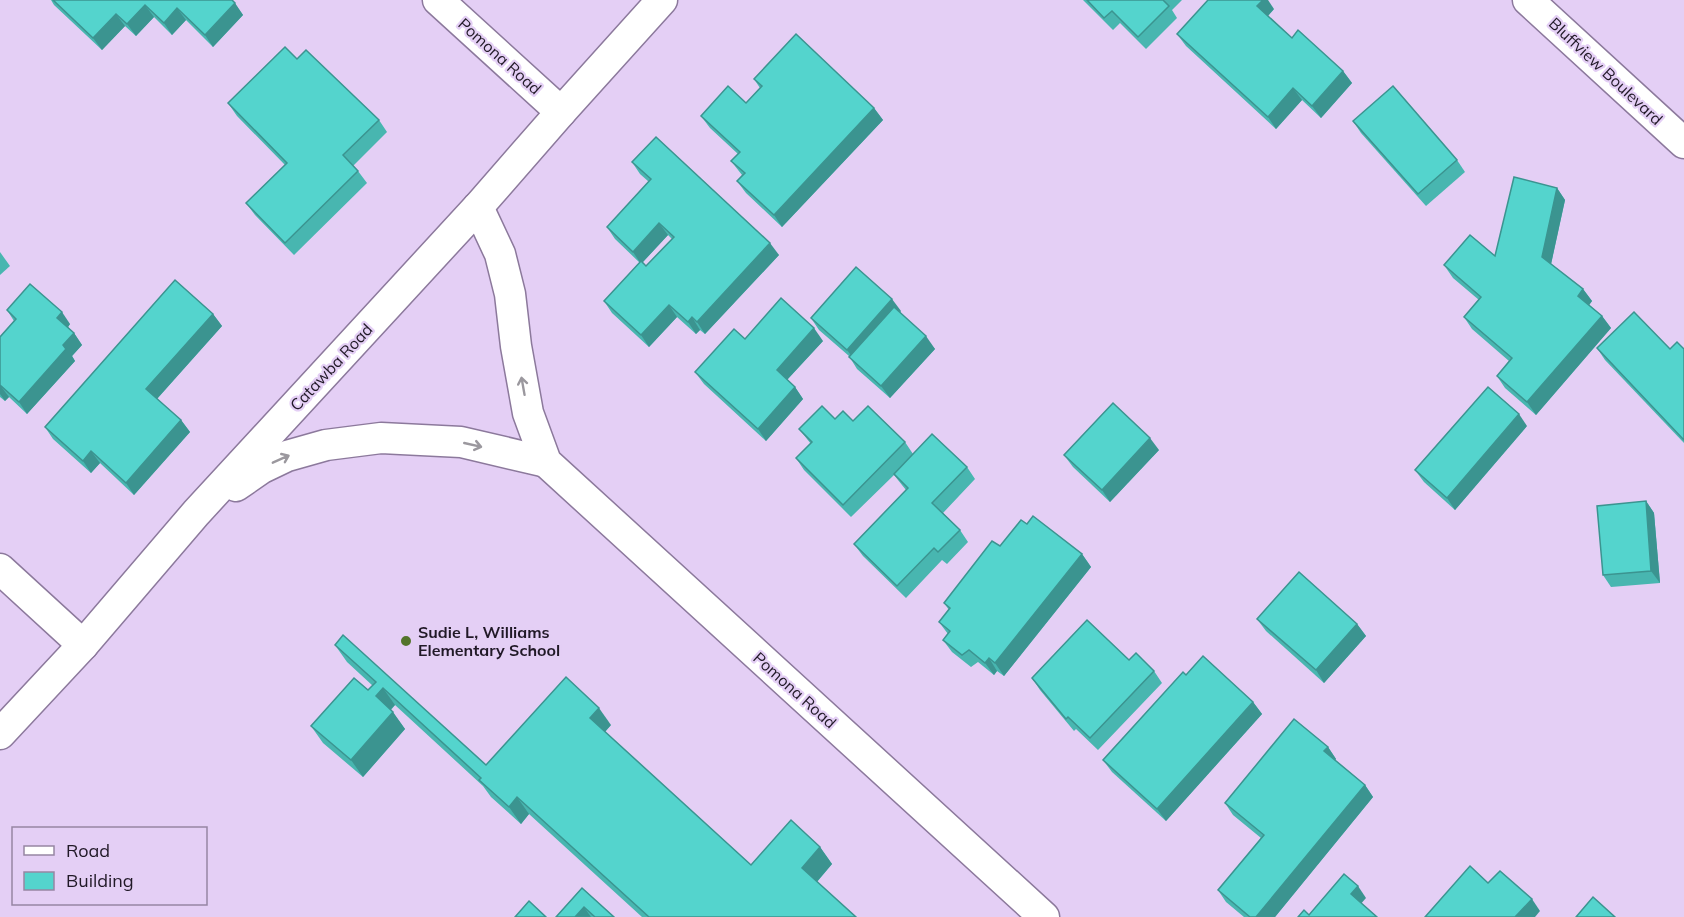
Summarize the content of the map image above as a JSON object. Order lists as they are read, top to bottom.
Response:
{
  "streets": {
    "street": ["Pomona Road", "Bluffview Boulevard", "Catawba Road"]
  },
  "crossings": [
    ["Pomona Road", "Catawba Road"]
  ],
  "places": ["Sudie L, Williams Elementary School"],
  "legend": ["Road", "Building"]
}
